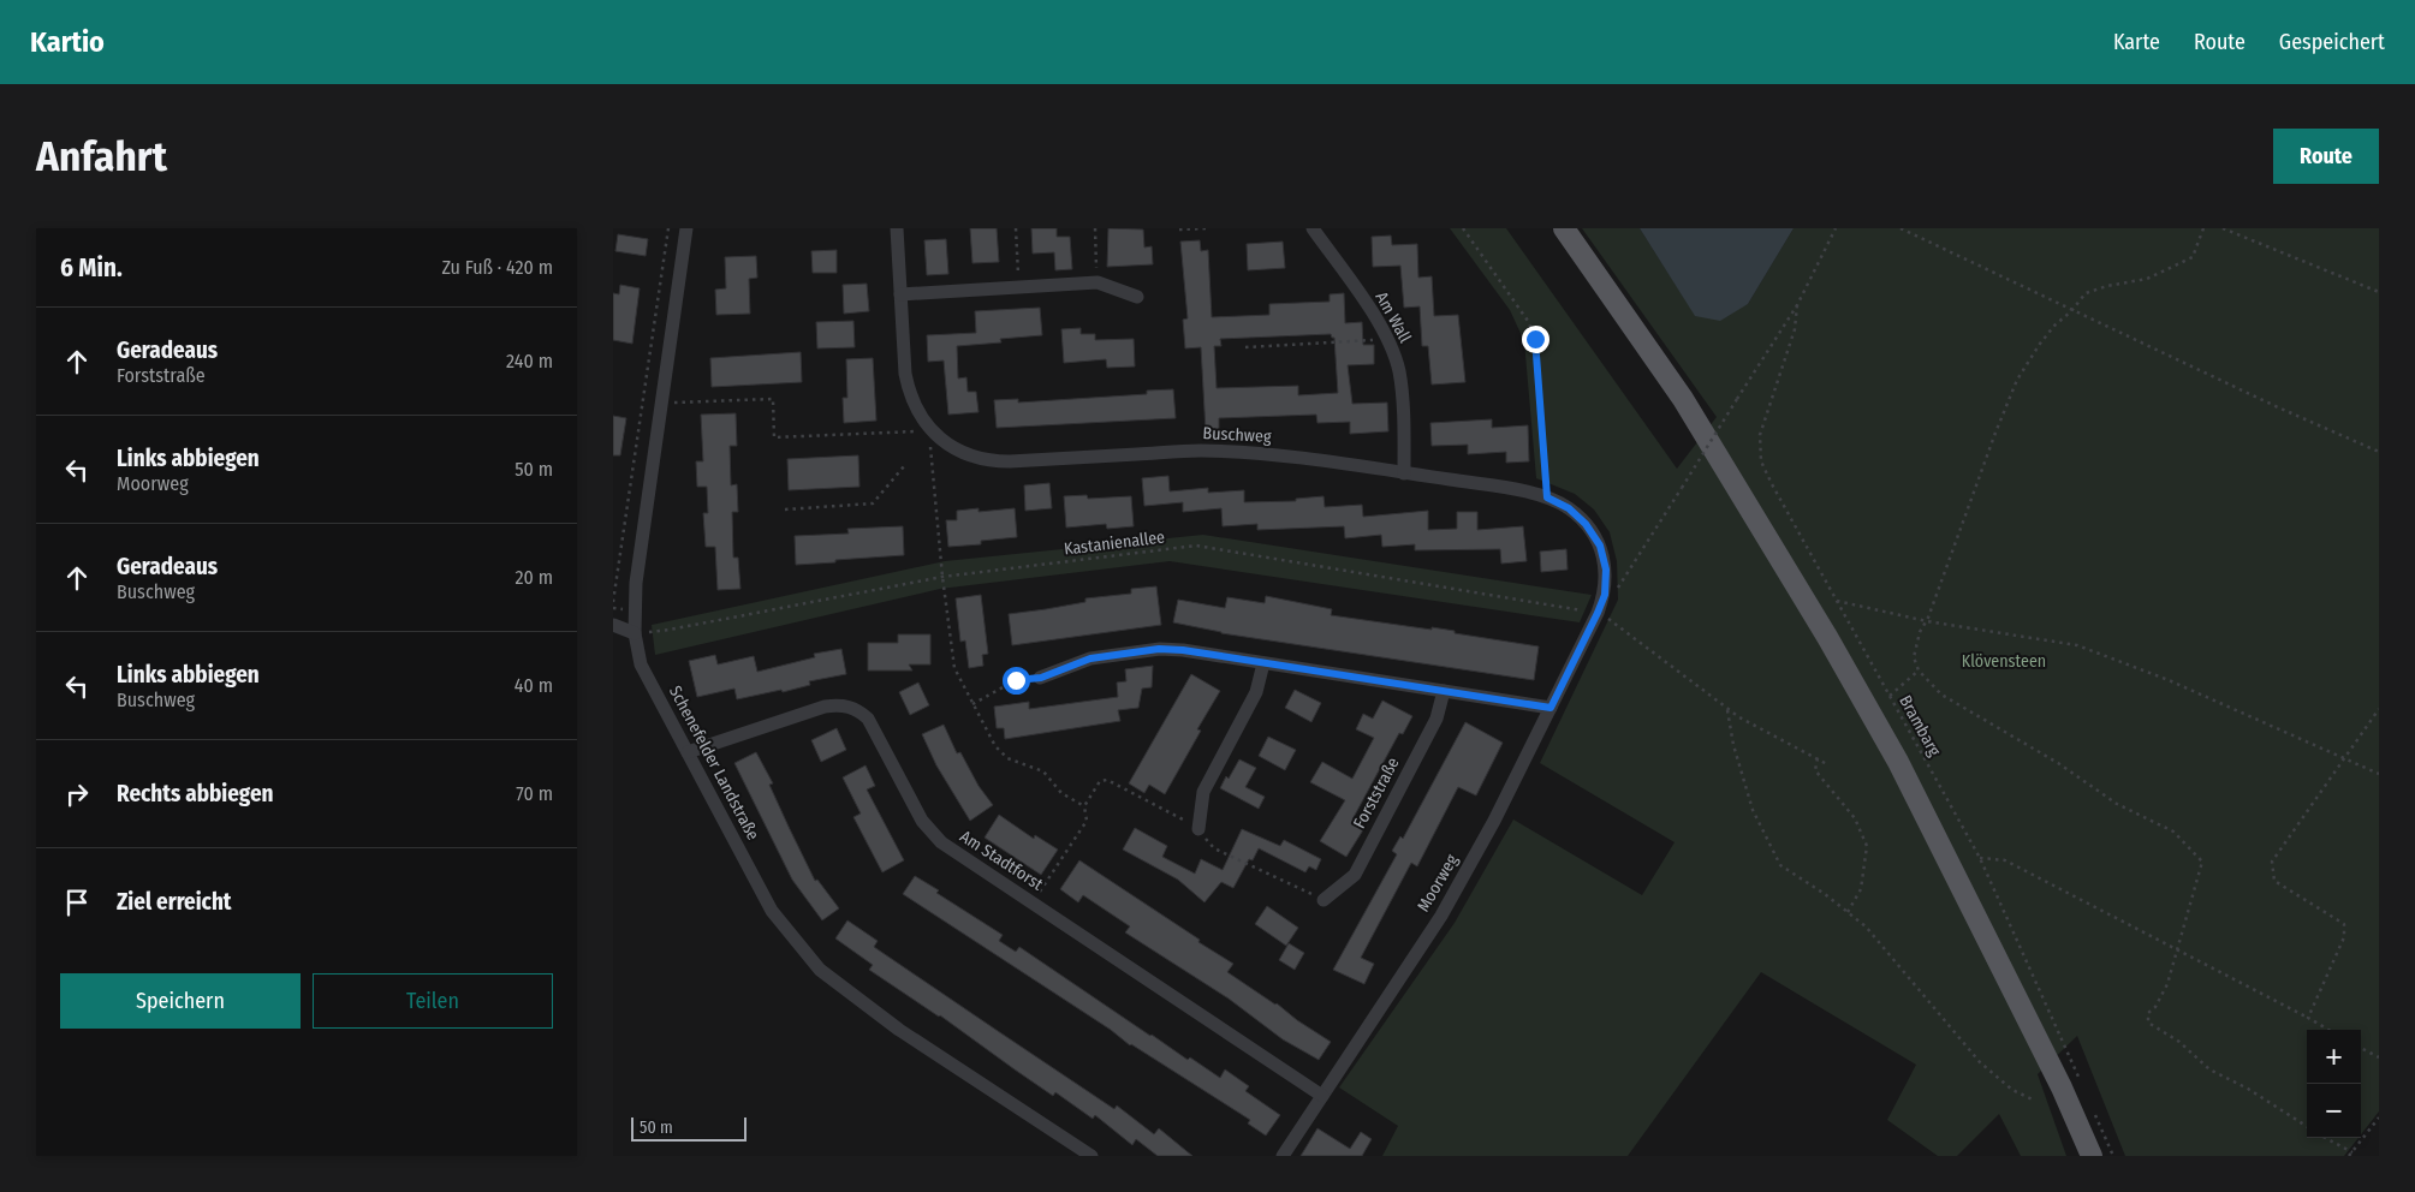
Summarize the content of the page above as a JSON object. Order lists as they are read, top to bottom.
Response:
{
  "streets": {
    "street": [
      "Am Wall",
      "Buschweg",
      "Schenefelder Landstraße",
      "Forststraße",
      "Am Stadtforst",
      "Moorweg"
    ],
    "path": ["Kastanienallee", "Brambarg"]
  },
  "crossings": [
    ["Am Wall", "Buschweg"],
    ["Buschweg", "Kastanienallee"],
    ["Buschweg", "Moorweg"],
    ["Kastanienallee", "Schenefelder Landstraße"],
    ["Kastanienallee", "Moorweg"],
    ["Schenefelder Landstraße", "Am Stadtforst"],
    ["Am Stadtforst", "Moorweg"]
  ],
  "parks": ["Klövensteen"],
  "scale_bar": "50 m",
  "page": {
    "header": "Kartio",
    "nav": ["Karte", "Route", "Gespeichert"],
    "buttons": [
      "Route",
      ["Speichern", "Teilen"]
    ],
    "title": "Anfahrt",
    "heading": ["6 Min.", "Zu Fuß · 420 m"],
    "list": [
      ["Geradeaus", "Forststraße", "240 m"],
      ["Links abbiegen", "Moorweg", "50 m"],
      ["Geradeaus", "Buschweg", "20 m"],
      ["Links abbiegen", "Buschweg", "40 m"],
      ["Rechts abbiegen", "70 m"],
      "Ziel erreicht"
    ],
    "map_buttons": ["+", "−"],
    "scale": "50 m"
  }
}
